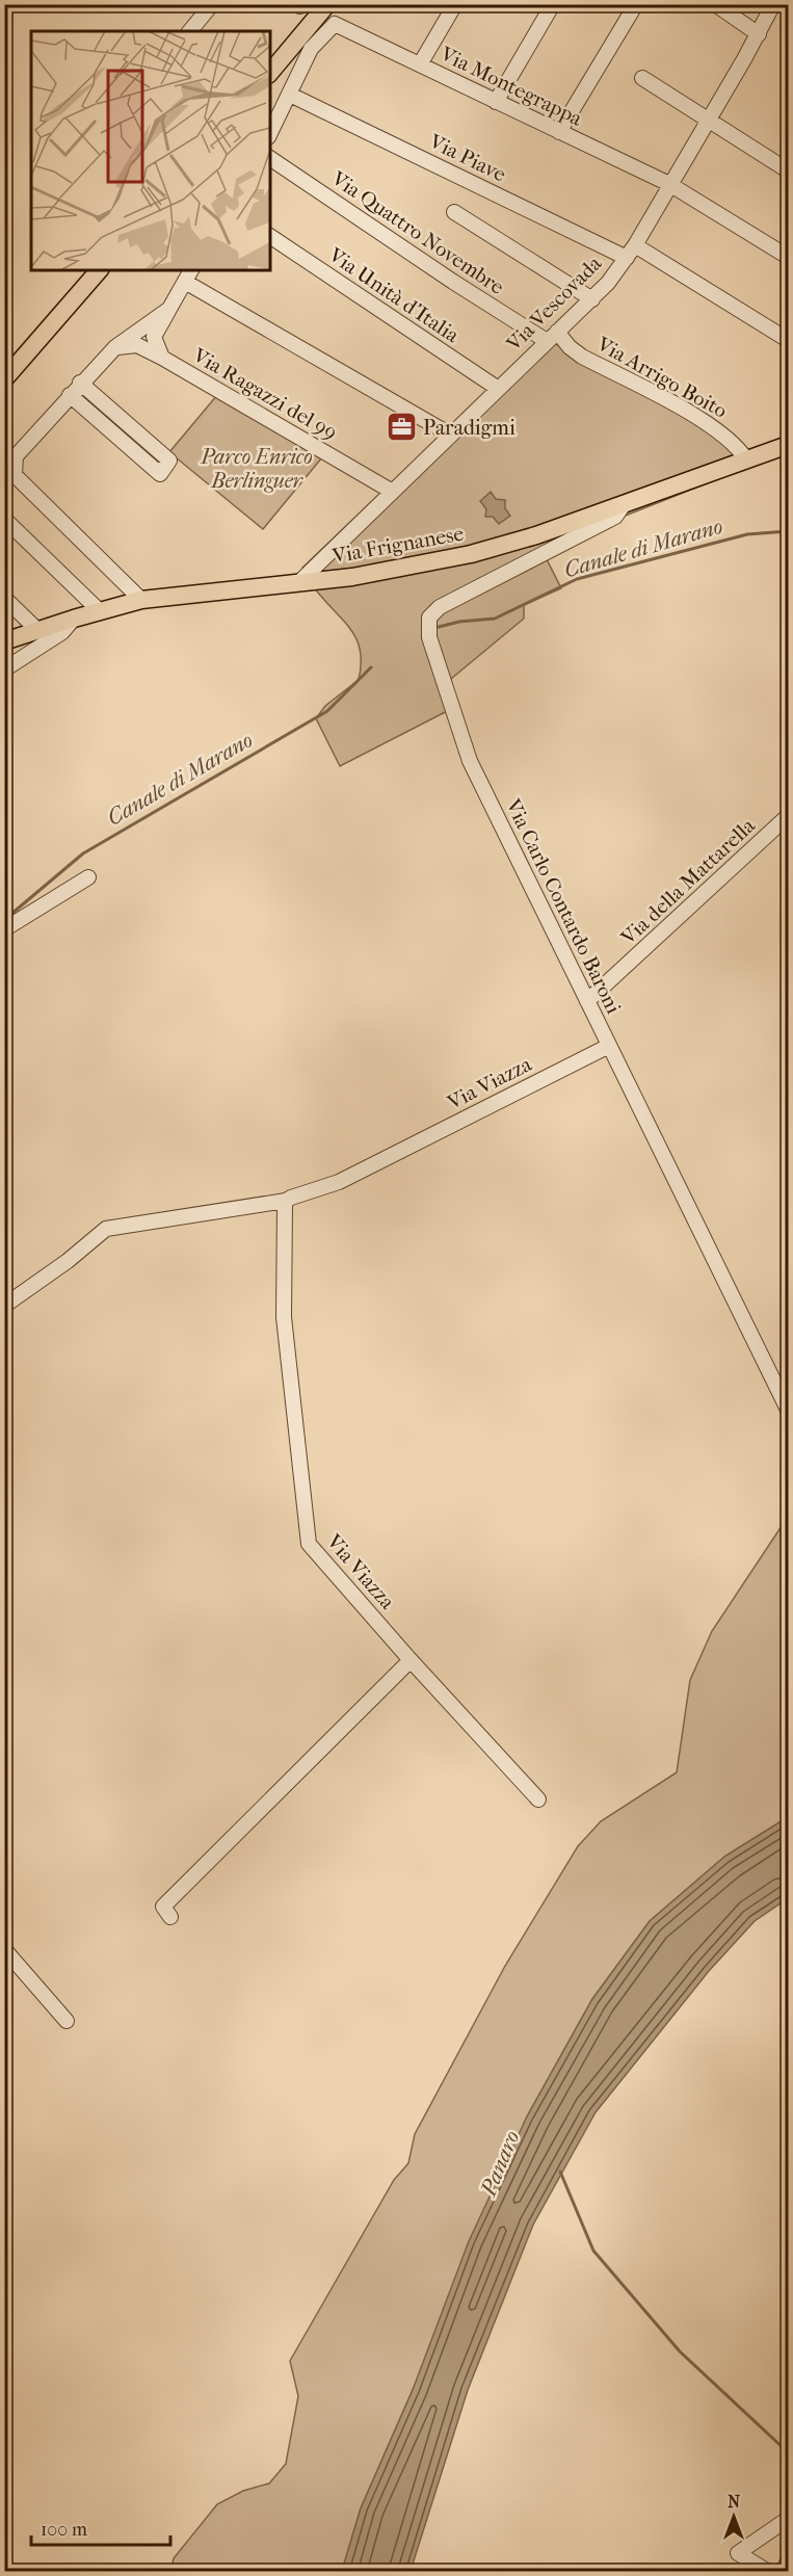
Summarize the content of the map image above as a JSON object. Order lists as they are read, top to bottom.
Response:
{
  "streets": {
    "main road": ["Via Frignanese"],
    "street": [
      "Via Montegrappa",
      "Via Piave",
      "Via Quattro Novembre",
      "Via Unità d'Italia",
      "Via Vescovada",
      "Via Arrigo Boito",
      "Via Ragazzi del 99",
      "Via della Mattarella",
      "Via Carlo Contardo Baroni",
      "Via Viazza"
    ]
  },
  "crossings": [
    ["Via Montegrappa", "Via Piave"],
    ["Via Montegrappa", "Via Vescovada"],
    ["Via Piave", "Via Vescovada"],
    ["Via Quattro Novembre", "Via Vescovada"],
    ["Via Quattro Novembre", "Via Arrigo Boito"],
    ["Via Unità d'Italia", "Via Vescovada"],
    ["Via Vescovada", "Via Arrigo Boito"],
    ["Via Vescovada", "Via Ragazzi del 99"],
    ["Via Vescovada", "Via Frignanese"],
    ["Via Arrigo Boito", "Via Frignanese"],
    ["Via Frignanese", "Via Carlo Contardo Baroni"],
    ["Via della Mattarella", "Via Carlo Contardo Baroni"],
    ["Via Carlo Contardo Baroni", "Via Viazza"]
  ],
  "water": ["Canale di Marano", "Panaro"],
  "parks": ["Parco Enrico Berlinguer"],
  "places": {
    "office": ["Paradigmi"]
  },
  "scale_bar": "100 m",
  "north": "top"
}
